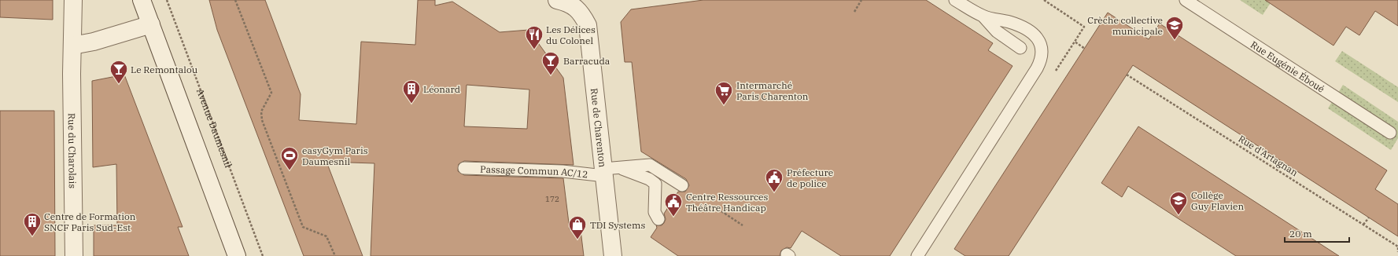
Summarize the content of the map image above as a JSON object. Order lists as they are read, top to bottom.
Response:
{
  "streets": {
    "street": ["Rue de Charenton", "Rue du Charolais"],
    "lane": ["Rue Eugénie Éboué", "Passage Commun AC/12"],
    "path": ["Avenue Daumesnil", "Rue d'Artagnan"]
  },
  "crossings": [
    ["Rue de Charenton", "Passage Commun AC/12"]
  ],
  "places": {
    "school or university": ["Crèche collective municipale", "Collège Guy Flavien"],
    "restaurant": ["Les Délices du Colonel"],
    "bar": ["Barracuda", "Le Remontalou"],
    "building": ["Léonard", "Centre de Formation SNCF Paris Sud-Est"],
    "supermarket": ["Intermarché Paris Charenton"],
    "sports": ["easyGym Paris Daumesnil"],
    "public building": ["Préfecture de police", "Centre Ressources Théâtre Handicap"],
    "shop": ["TDI Systems"]
  },
  "house_numbers": ["172"],
  "scale_bar": "20 m"
}
